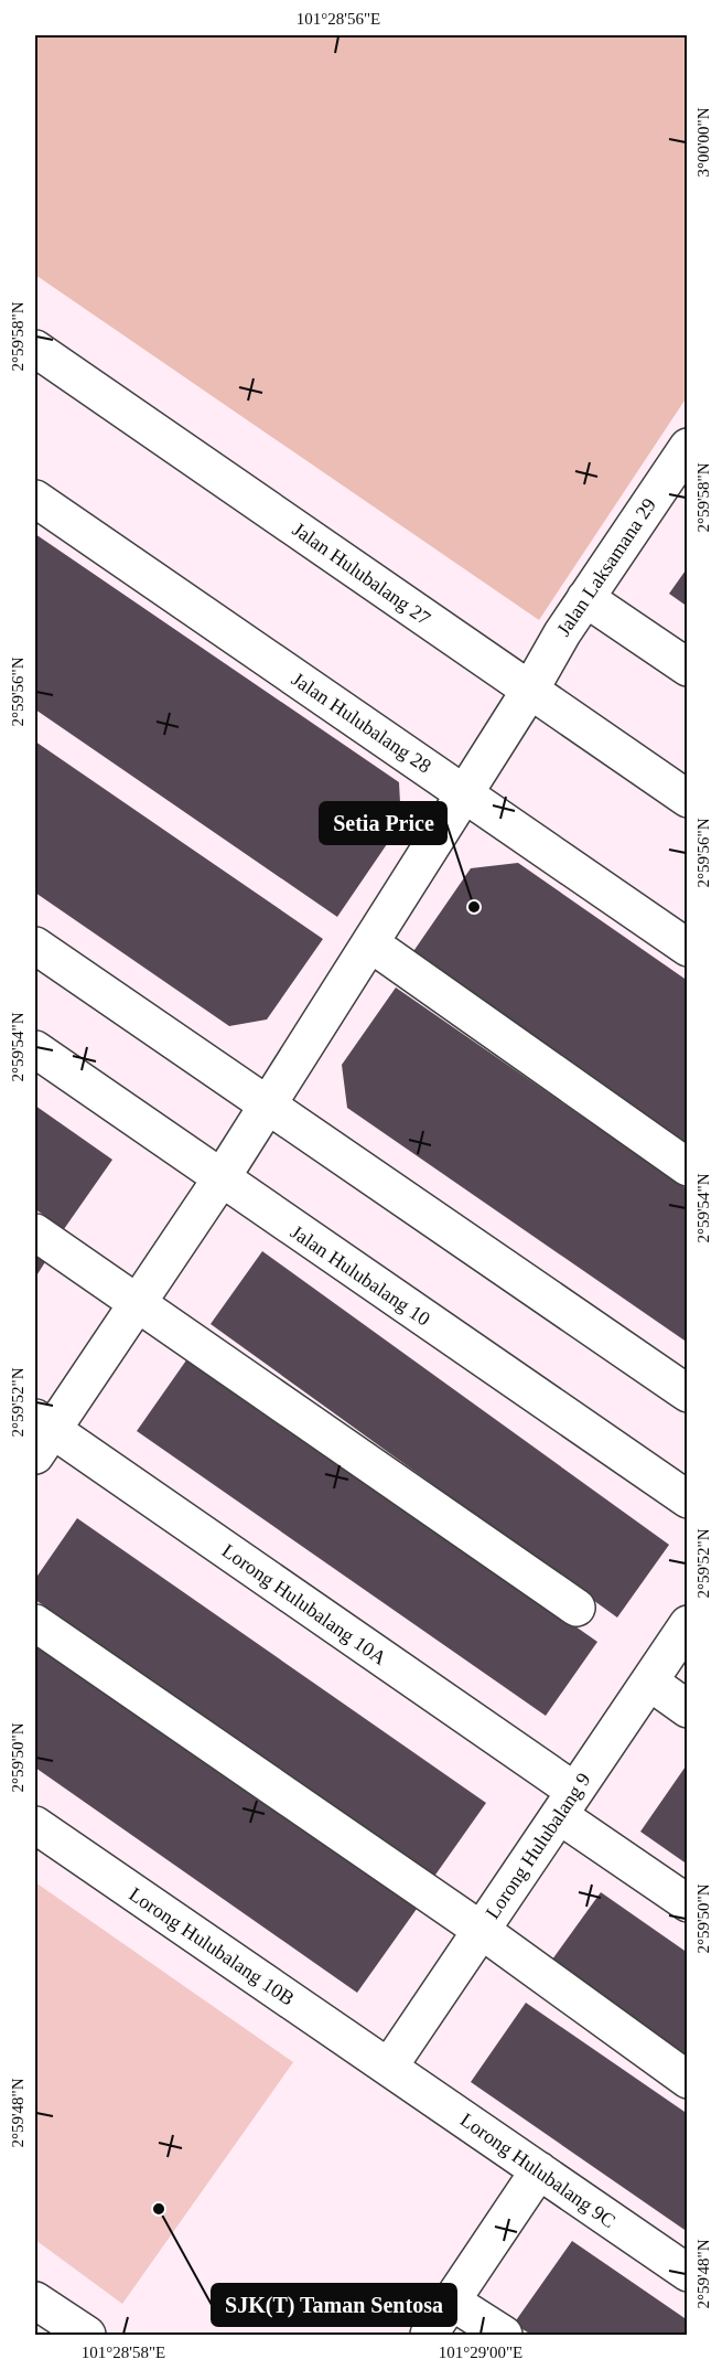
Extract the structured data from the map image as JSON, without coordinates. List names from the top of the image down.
{
  "streets": {
    "street": [
      "Jalan Laksamana 29",
      "Jalan Hulubalang 27",
      "Jalan Hulubalang 28",
      "Jalan Hulubalang 10",
      "Lorong Hulubalang 10A",
      "Lorong Hulubalang 9",
      "Lorong Hulubalang 10B",
      "Lorong Hulubalang 9C"
    ]
  },
  "crossings": [
    ["Jalan Laksamana 29", "Jalan Hulubalang 27"],
    ["Jalan Laksamana 29", "Jalan Hulubalang 28"],
    ["Jalan Laksamana 29", "Jalan Hulubalang 10"],
    ["Jalan Laksamana 29", "Lorong Hulubalang 10A"],
    ["Lorong Hulubalang 10A", "Lorong Hulubalang 9"],
    ["Lorong Hulubalang 9", "Lorong Hulubalang 10B"],
    ["Lorong Hulubalang 9", "Lorong Hulubalang 9C"],
    ["Lorong Hulubalang 10B", "Lorong Hulubalang 9C"]
  ],
  "places": ["Setia Price", "SJK(T) Taman Sentosa"],
  "coordinates": [
    "101°28'56\"E",
    "3°00'00\"N",
    "2°59'58\"N",
    "2°59'56\"N",
    "2°59'54\"N",
    "2°59'52\"N",
    "2°59'50\"N",
    "2°59'48\"N",
    "101°28'58\"E",
    "101°29'00\"E"
  ]
}
